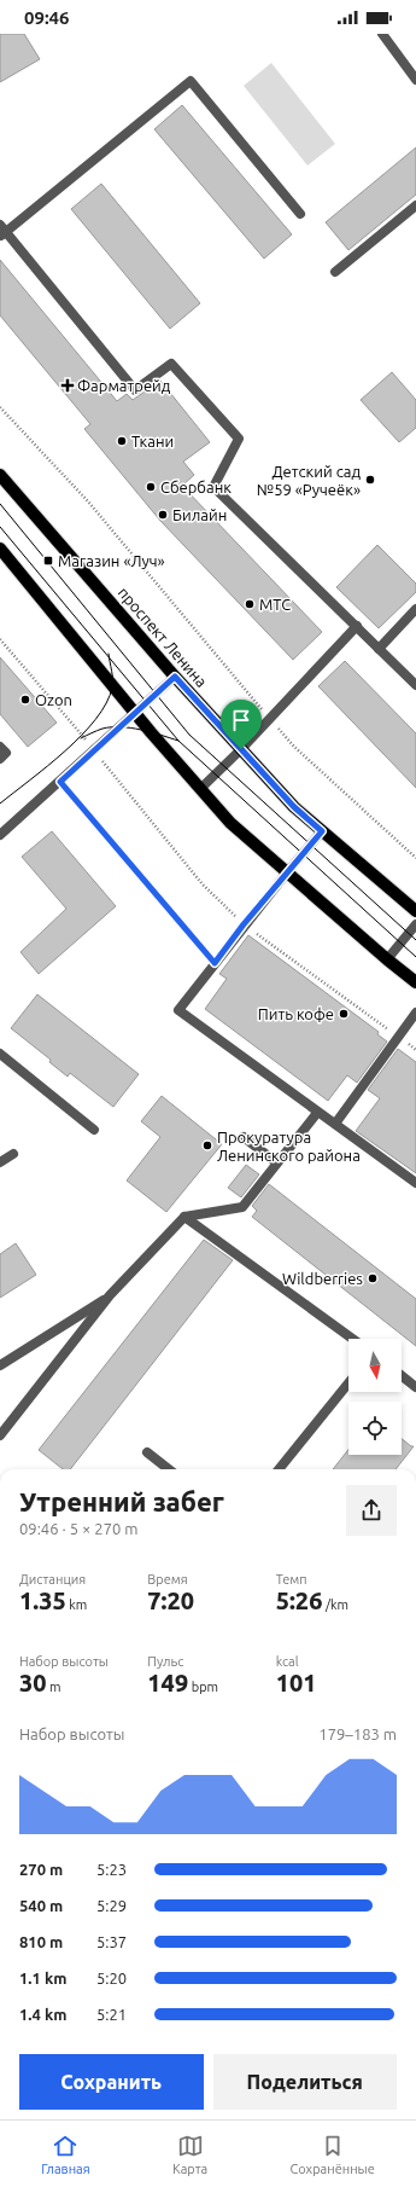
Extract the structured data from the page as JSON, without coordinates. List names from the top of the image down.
{
  "streets": {
    "main road": ["проспект Ленина"]
  },
  "places": {
    "health": ["Фарматрейд"],
    "other": [
      "Ткани",
      "Детский сад №59 «Ручеёк»",
      "Сбербанк",
      "Билайн",
      "МТС",
      "Ozon",
      "Пить кофе",
      "Прокуратура Ленинского района",
      "Wildberries"
    ],
    "transit": ["Магазин «Луч»"]
  },
  "north": "bottom",
  "page": {
    "status": "09:46",
    "heading": ["Утренний забег", "09:46 · 5 × 270 m"],
    "stats": [
      ["Дистанция", "1.35 km"],
      ["Время", "7:20"],
      ["Темп", "5:26 /km"],
      ["Набор высоты", "30 m"],
      ["Пульс", "149 bpm"],
      ["kcal", "101"]
    ],
    "chart": ["Набор высоты", "179–183 m"],
    "list": [
      {
        "name": "270 m",
        "note": "5:23"
      },
      {
        "name": "540 m",
        "note": "5:29"
      },
      {
        "name": "810 m",
        "note": "5:37"
      },
      {
        "name": "1.1 km",
        "note": "5:20"
      },
      {
        "name": "1.4 km",
        "note": "5:21"
      }
    ],
    "buttons": ["Сохранить", "Поделиться"],
    "tabs": ["Главная", "Карта", "Сохранённые"]
  }
}
